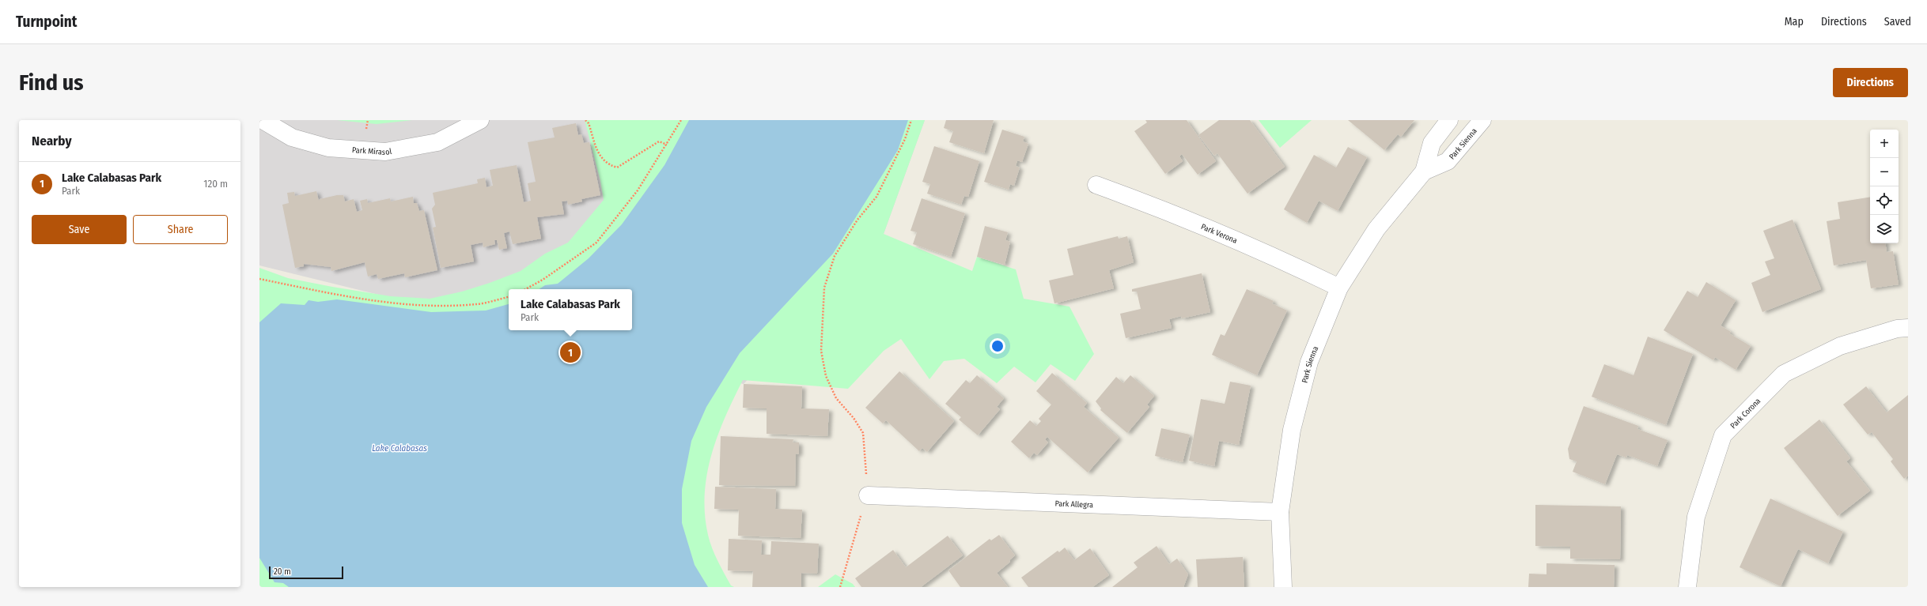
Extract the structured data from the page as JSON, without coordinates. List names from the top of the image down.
{
  "streets": {
    "street": [
      "Park Sienna",
      "Park Mirasol",
      "Park Verona",
      "Park Corona",
      "Park Allegra"
    ]
  },
  "crossings": [
    ["Park Sienna", "Park Verona"],
    ["Park Sienna", "Park Allegra"]
  ],
  "water": ["Lake Calabasas"],
  "scale_bar": "20 m",
  "page": {
    "header": "Turnpoint",
    "nav": ["Map", "Directions", "Saved"],
    "buttons": [
      "Directions",
      ["Save", "Share"]
    ],
    "title": "Find us",
    "heading": "Nearby",
    "map_buttons": ["+", "−"],
    "list": [
      {
        "mark": "1",
        "name": "Lake Calabasas Park",
        "note": "Park",
        "value": "120 m"
      }
    ],
    "popup": ["Lake Calabasas Park", "Park"],
    "pins": "1",
    "scale": "20 m"
  }
}
